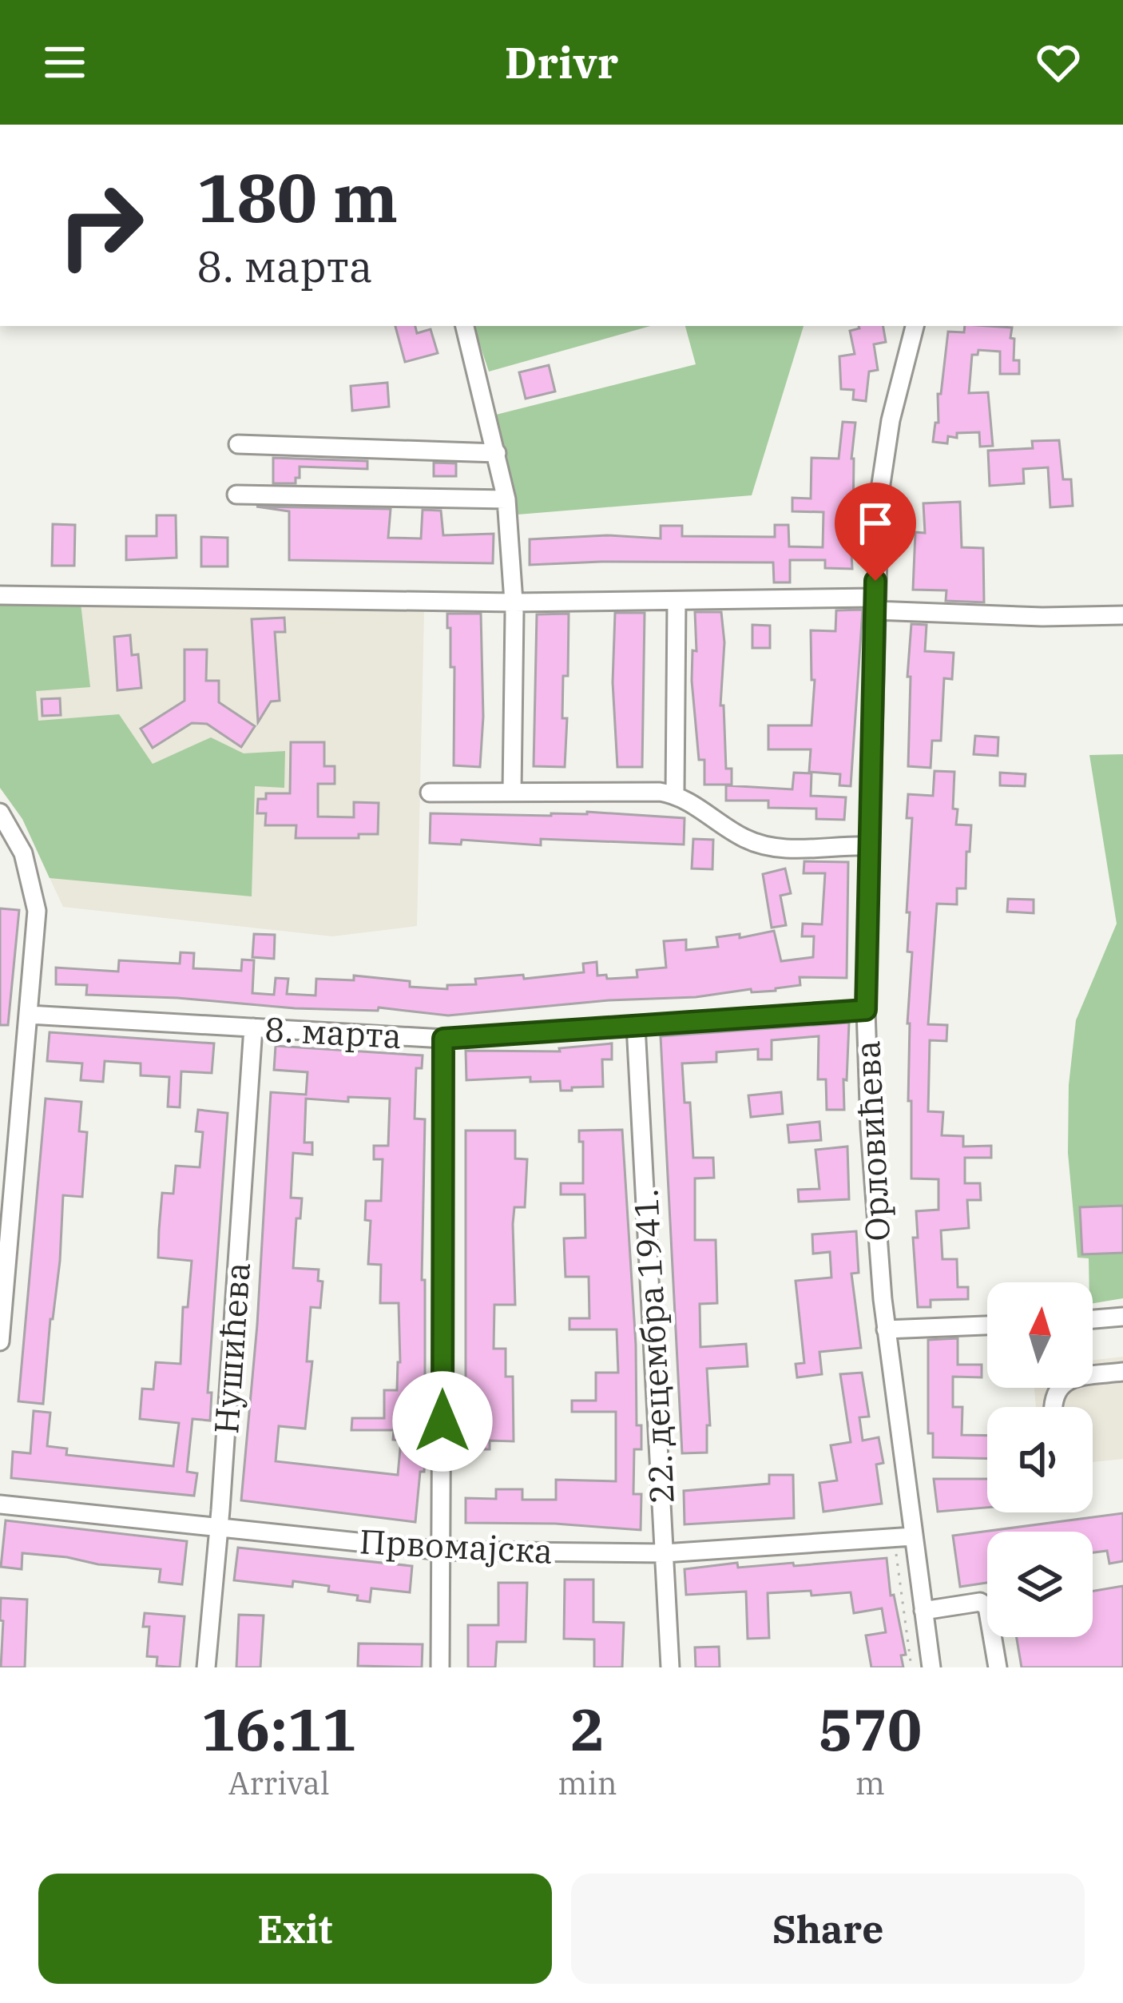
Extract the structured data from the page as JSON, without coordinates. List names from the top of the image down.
{
  "streets": {
    "street": [
      "8. марта",
      "Орловићева",
      "22. децембра 1941.",
      "Нушићева",
      "Првомајска"
    ]
  },
  "crossings": [
    ["8. марта", "Орловићева"],
    ["8. марта", "22. децембра 1941."],
    ["8. марта", "Нушићева"],
    ["Орловићева", "Првомајска"],
    ["22. децембра 1941.", "Првомајска"],
    ["Нушићева", "Првомајска"]
  ],
  "north": "top",
  "page": {
    "header": "Drivr",
    "turn": ["180 m", "8. марта"],
    "eta": [
      "16:11",
      "Arrival",
      "2",
      "min",
      "570",
      "m"
    ],
    "buttons": ["Exit", "Share"]
  }
}
